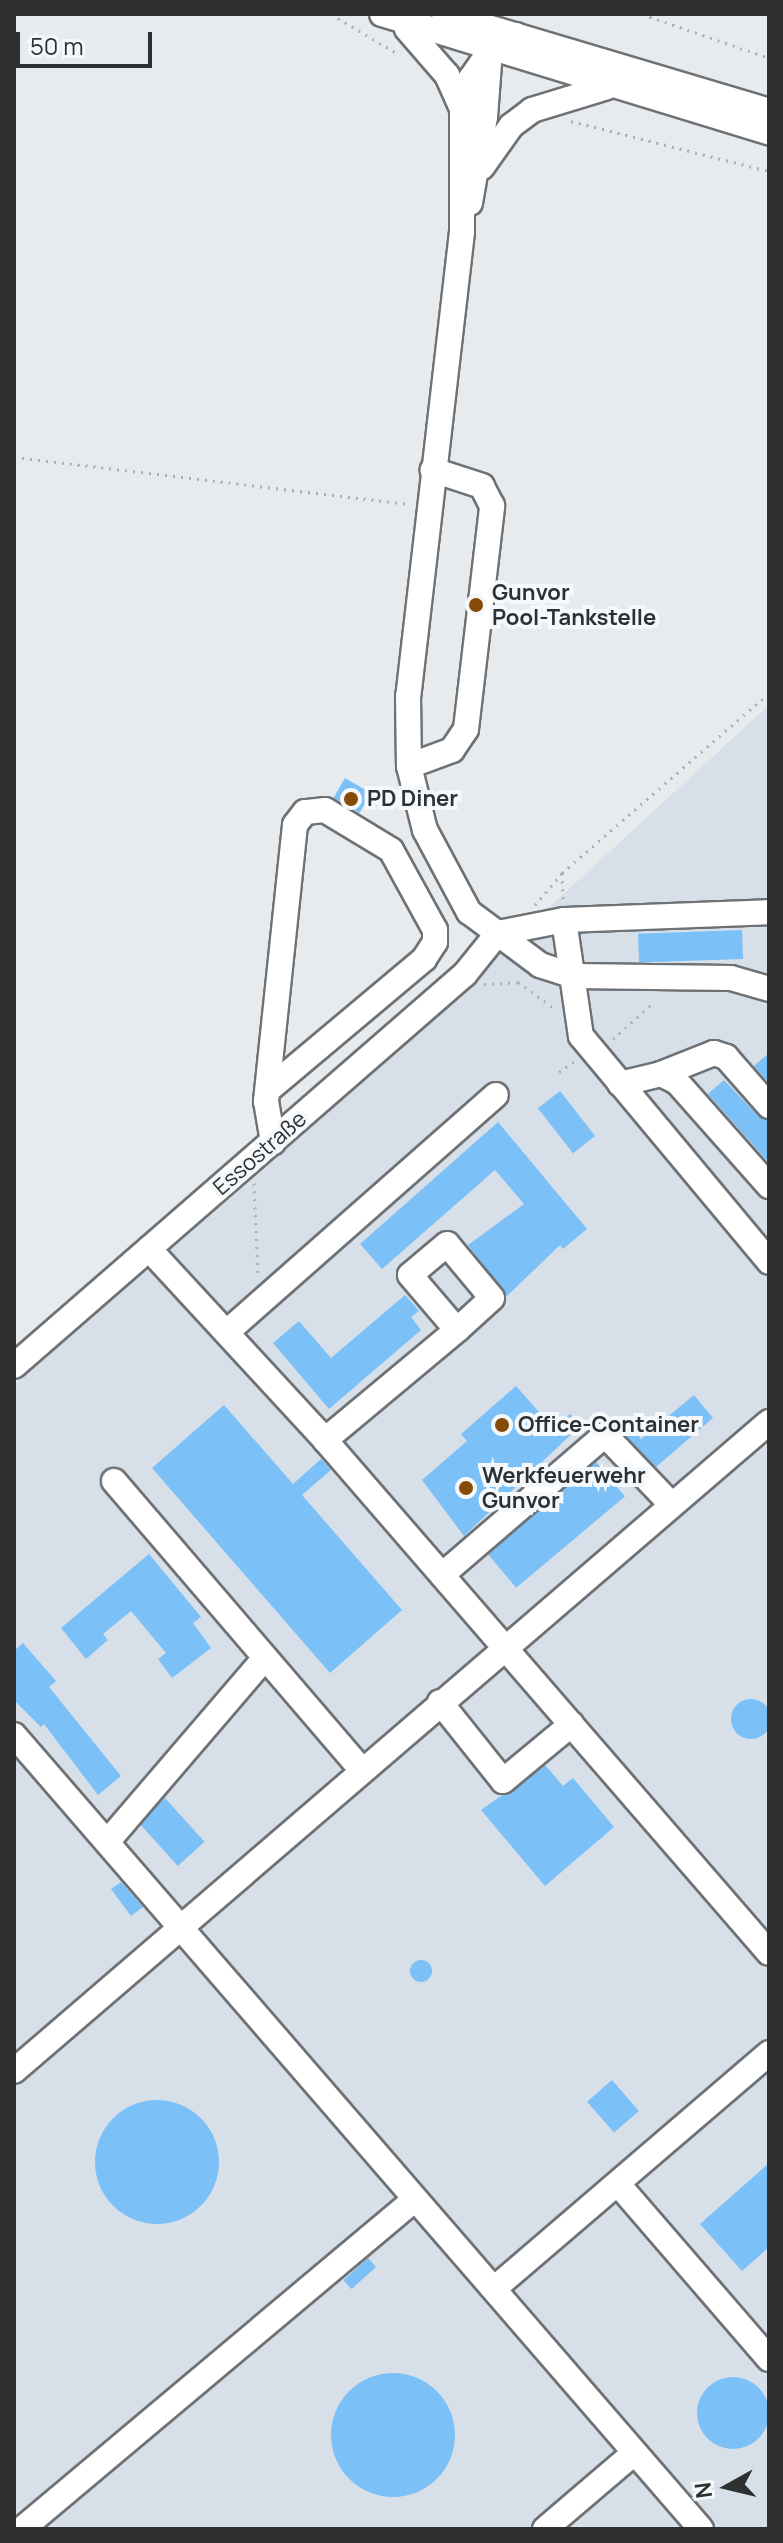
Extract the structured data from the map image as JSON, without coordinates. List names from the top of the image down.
{
  "streets": {
    "street": ["Essostraße"]
  },
  "places": [
    "Gunvor Pool-Tankstelle",
    "PD Diner",
    "Office-Container",
    "Werkfeuerwehr Gunvor"
  ],
  "scale_bar": "50 m",
  "north": "left"
}
